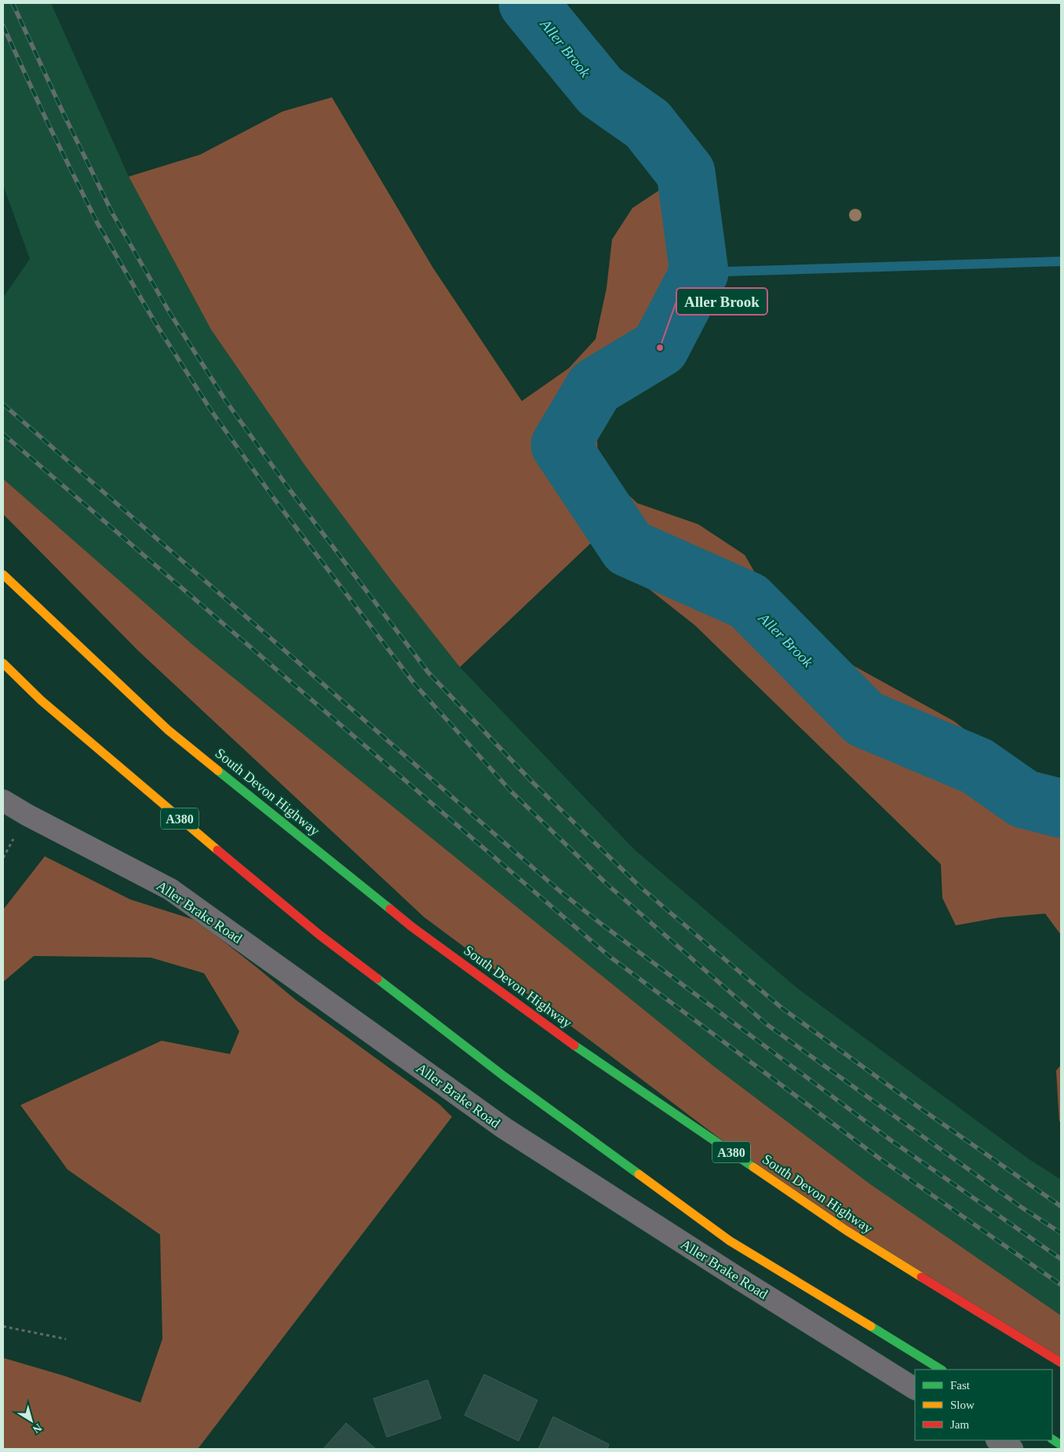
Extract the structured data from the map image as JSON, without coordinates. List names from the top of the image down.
{
  "streets": {
    "highway": ["South Devon Highway", "A380"],
    "street": ["Aller Brake Road"]
  },
  "water": ["Aller Brook"],
  "places": ["Aller Brook"],
  "legend": ["Fast", "Slow", "Jam"],
  "north": "bottom right"
}
